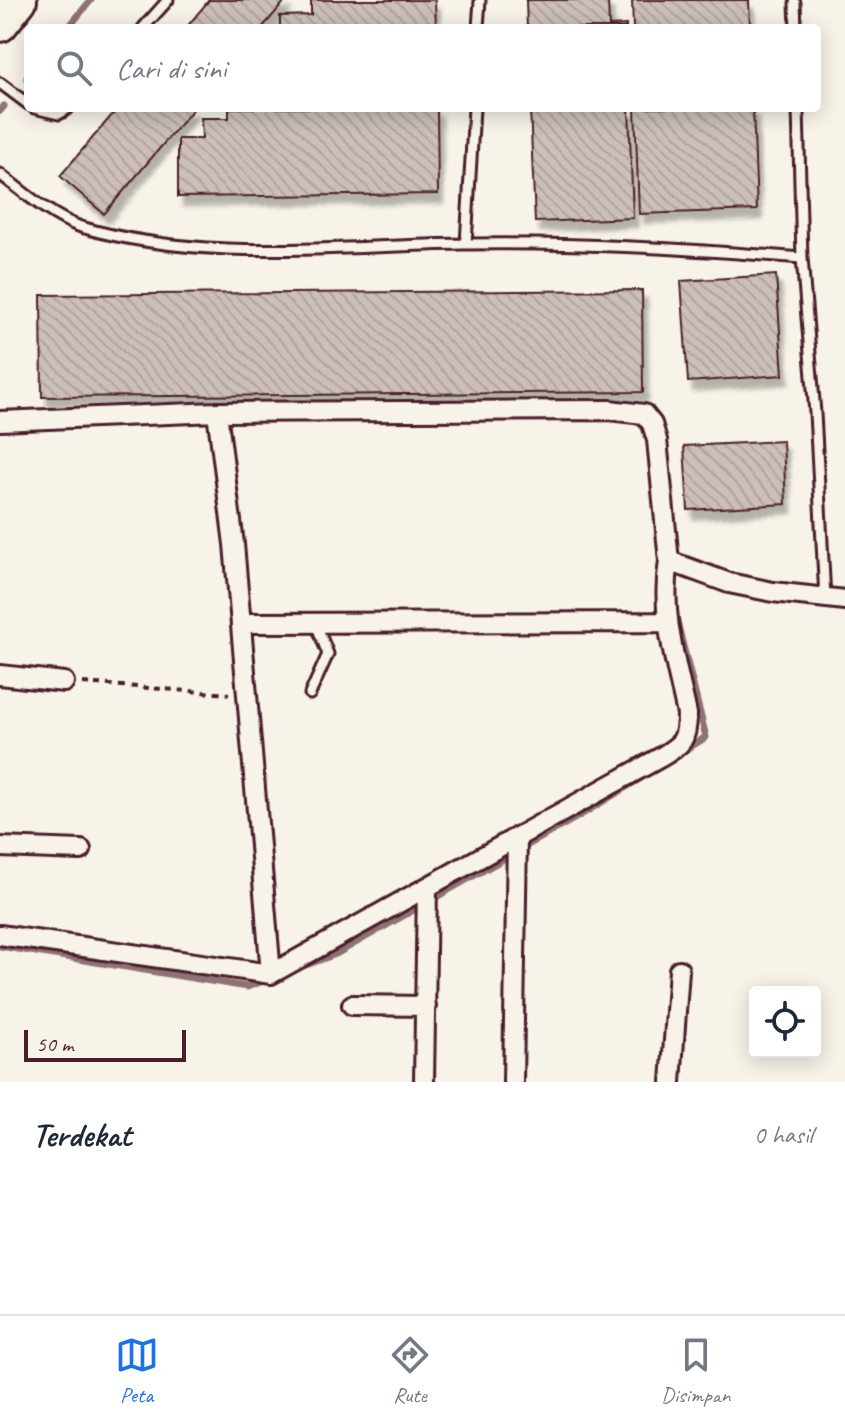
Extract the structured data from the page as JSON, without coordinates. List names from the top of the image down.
{
  "scale_bar": "50 m",
  "page": {
    "search": "Cari di sini",
    "scale": "50 m",
    "heading": ["Terdekat", "0 hasil"],
    "nav": ["Peta", "Rute", "Disimpan"]
  }
}
